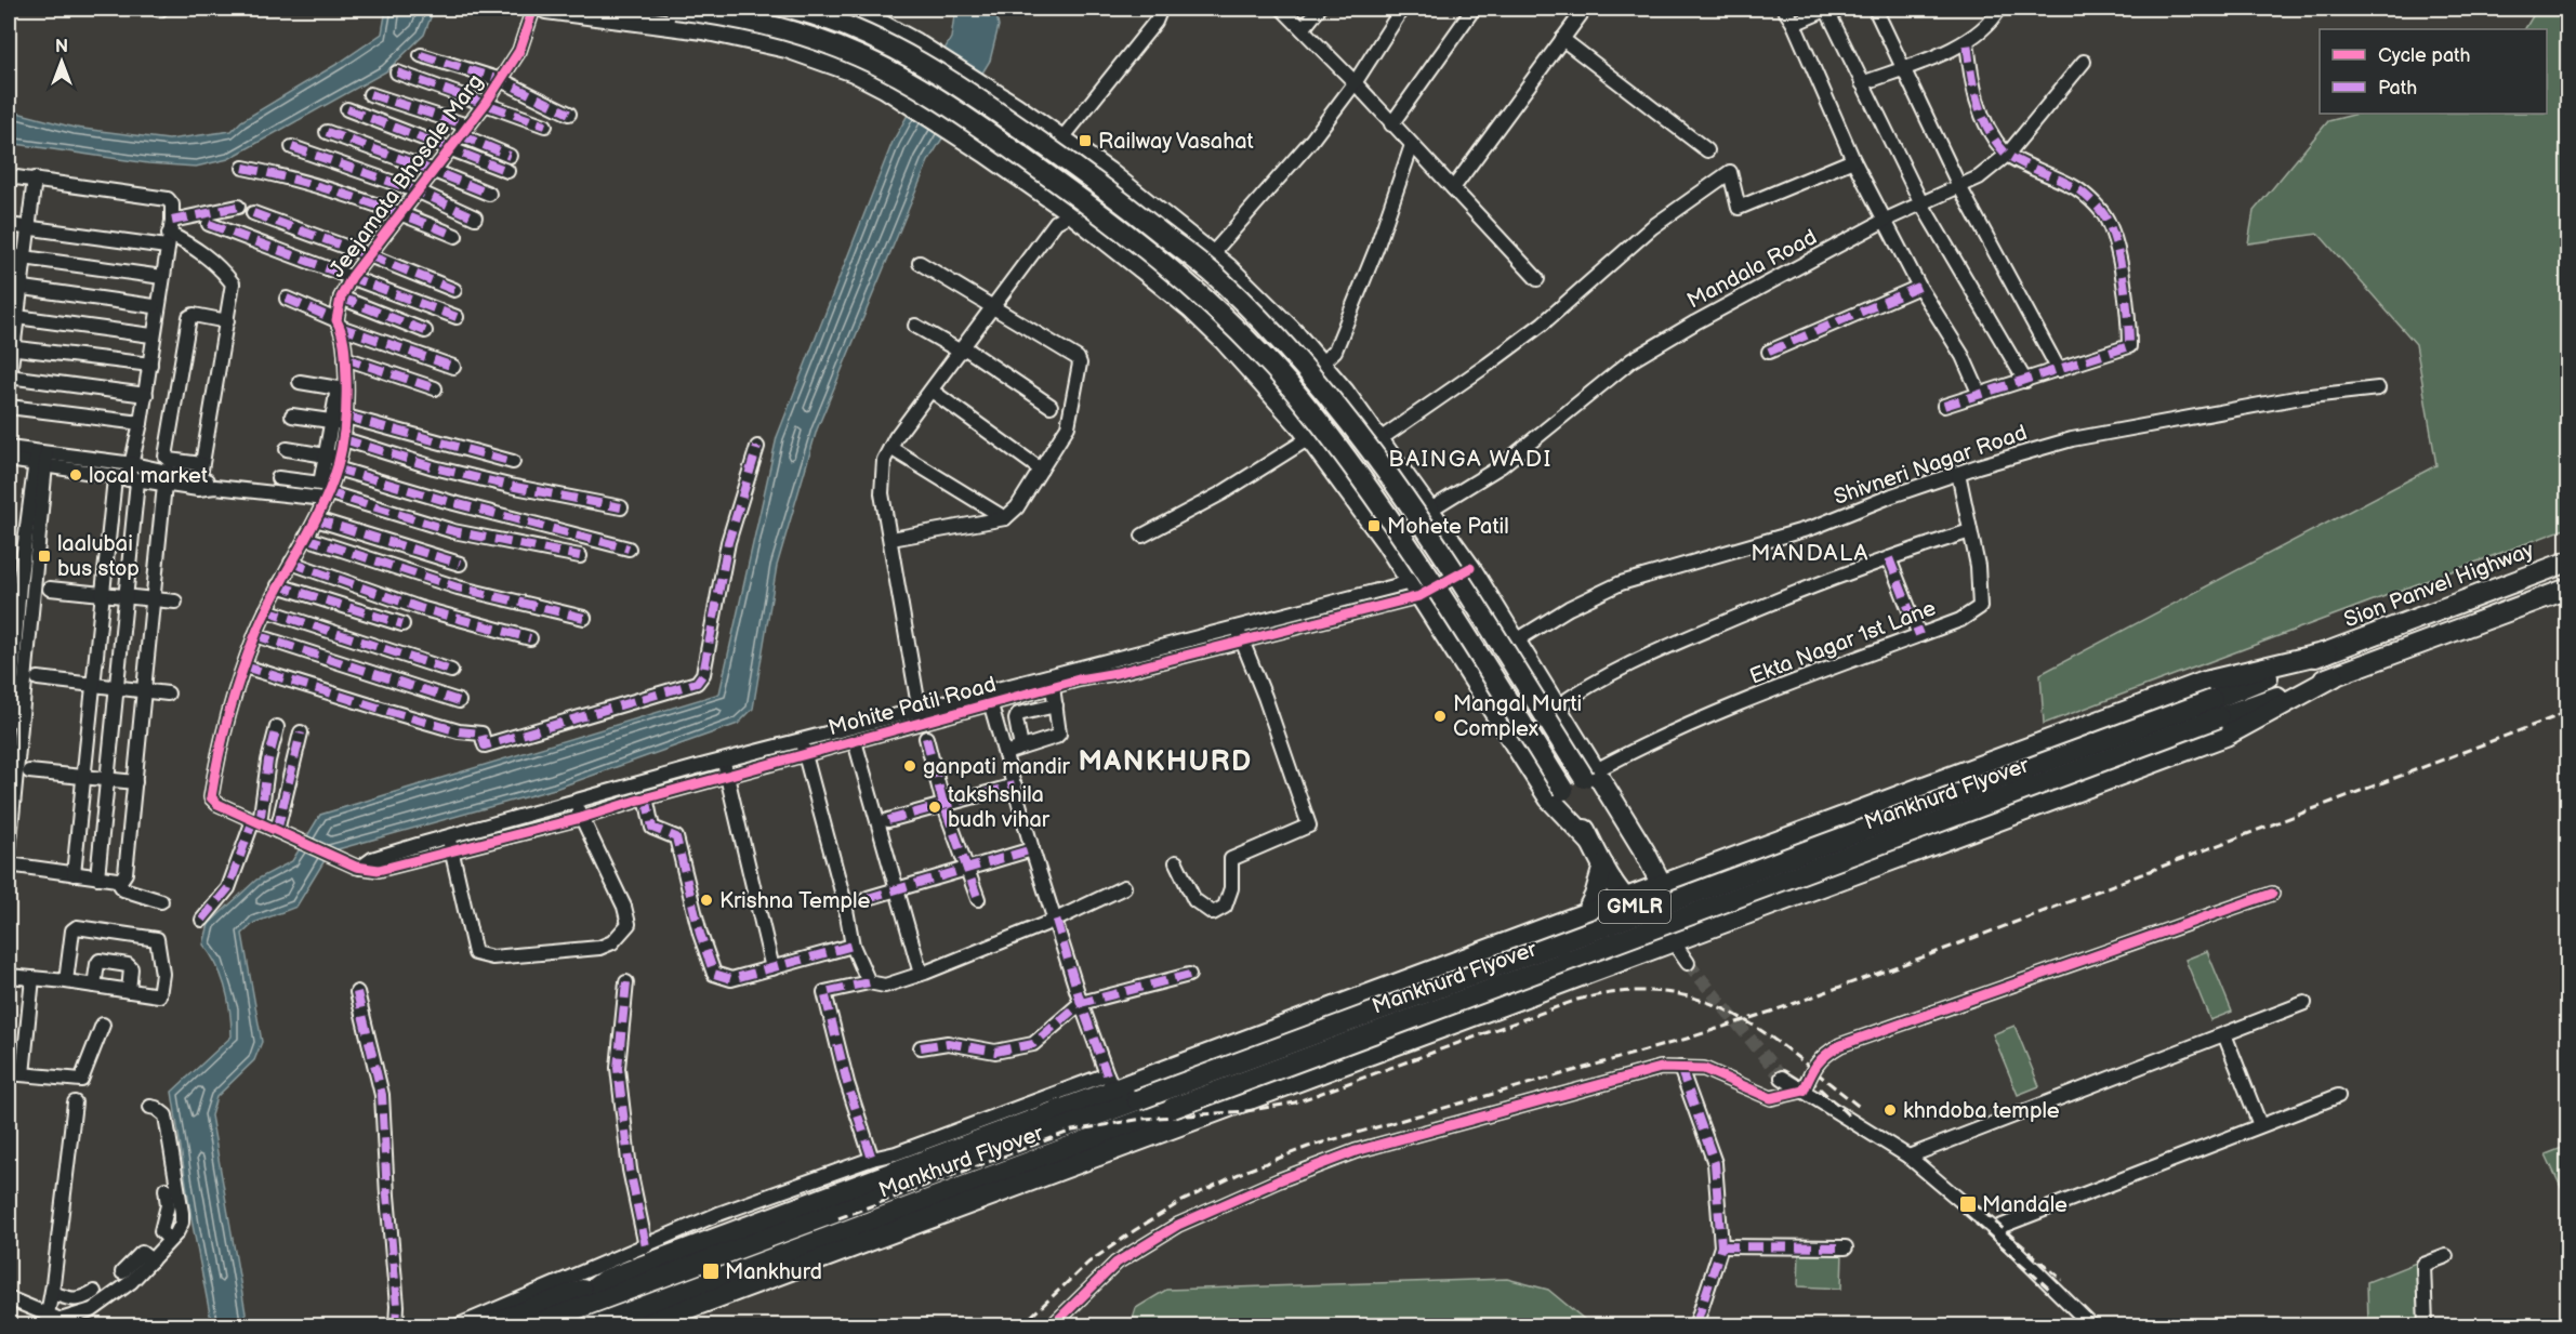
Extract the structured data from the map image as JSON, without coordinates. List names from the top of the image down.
{
  "streets": {
    "highway": ["Sion Panvel Highway", "Mankhurd Flyover", "GMLR"],
    "street": [
      "Jeejamata Bhosale Marg",
      "Mandala Road",
      "Shivneri Nagar Road",
      "Ekta Nagar 1st Lane",
      "Mohite Patil Road"
    ]
  },
  "crossings": [
    ["Jeejamata Bhosale Marg", "Mohite Patil Road"],
    ["Shivneri Nagar Road", "Ekta Nagar 1st Lane"],
    ["Sion Panvel Highway", "Mankhurd Flyover"],
    ["Ekta Nagar 1st Lane", "GMLR"]
  ],
  "districts": ["BAINGA WADI", "MANDALA", "MANKHURD"],
  "places": {
    "transit": [
      "Railway Vasahat",
      "Mohete Patil",
      "laalubai bus stop",
      "Mandale",
      "Mankhurd"
    ],
    "other": [
      "local market",
      "Mangal Murti Complex",
      "ganpati mandir",
      "takshshila budh vihar",
      "Krishna Temple",
      "khndoba temple"
    ]
  },
  "legend": ["Cycle path", "Path"],
  "north": "top"
}
